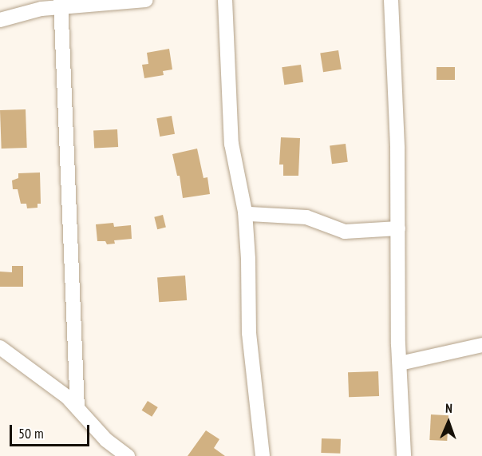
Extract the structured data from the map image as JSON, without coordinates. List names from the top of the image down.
{
  "scale_bar": "50 m",
  "north": "top"
}
